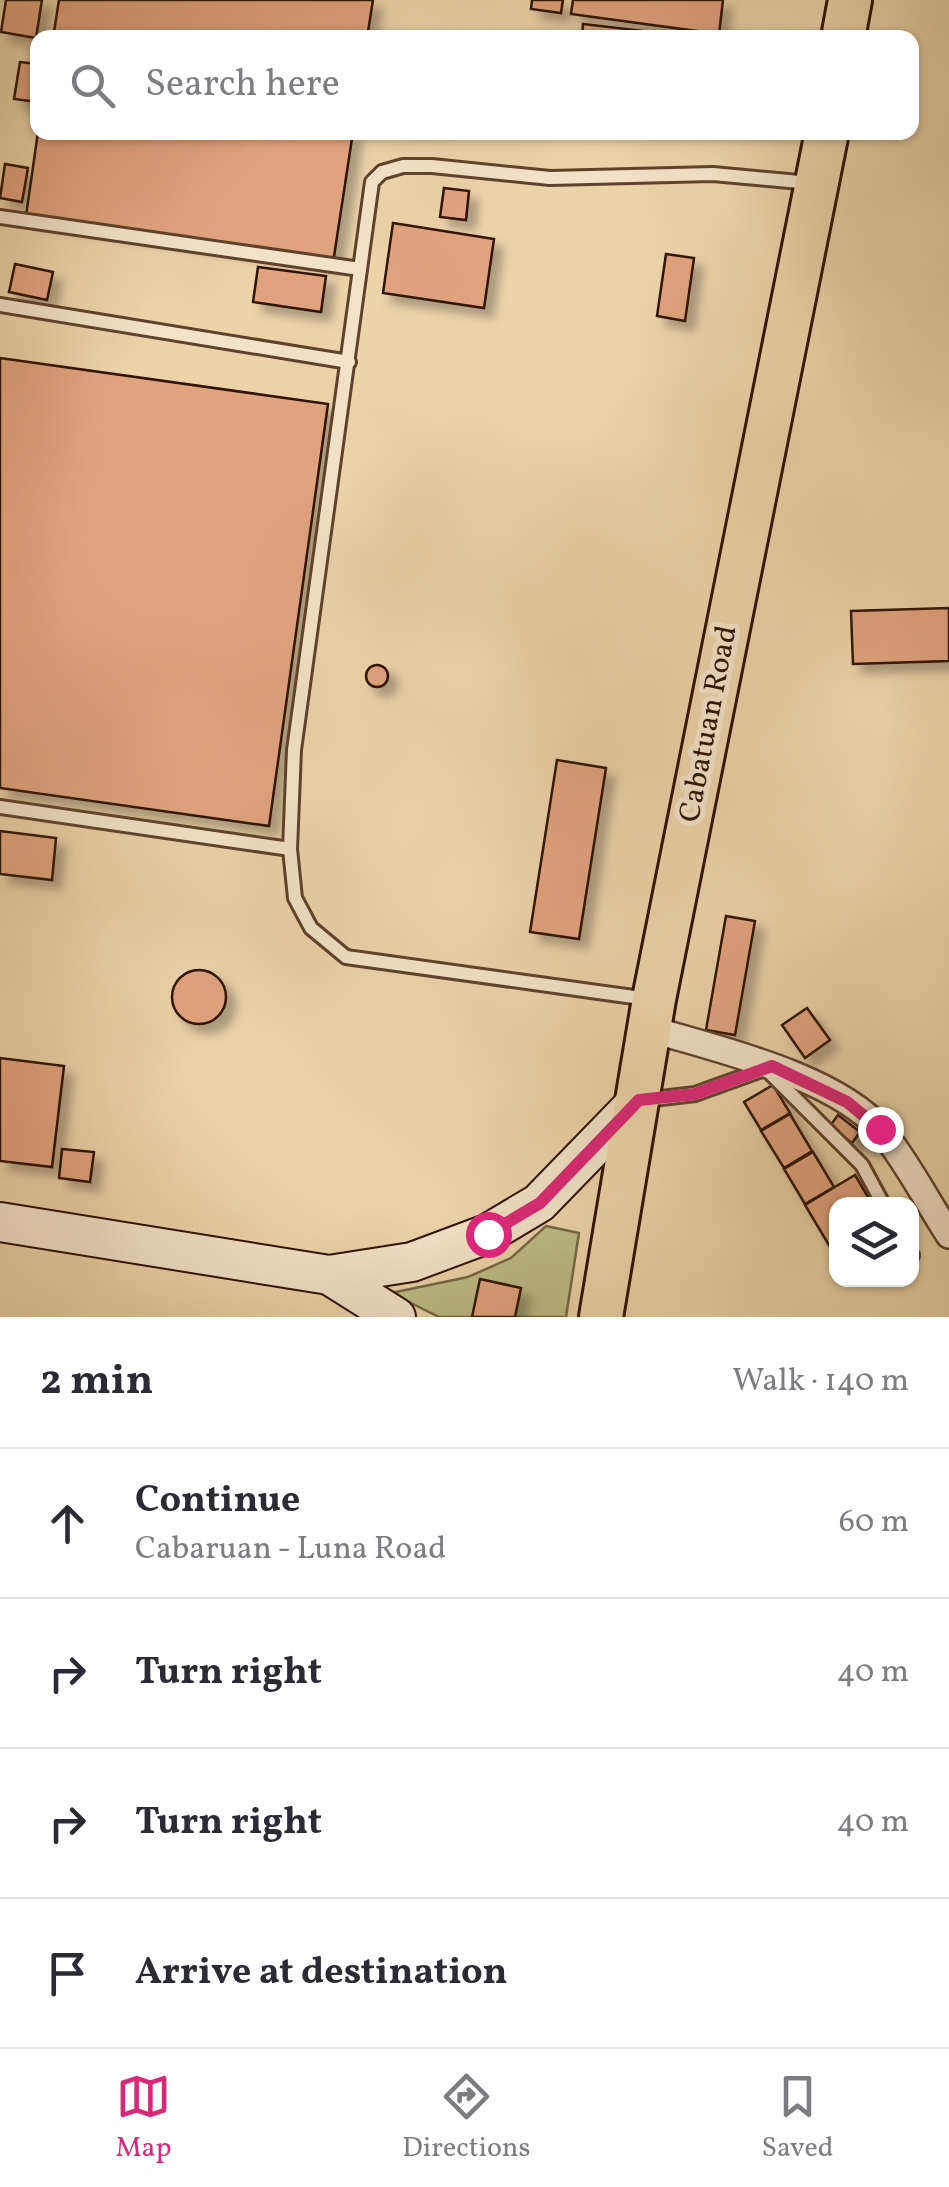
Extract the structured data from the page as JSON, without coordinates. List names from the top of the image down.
{
  "streets": {
    "highway": ["Cabatuan Road"]
  },
  "page": {
    "search": "Search here",
    "heading": ["2 min", "Walk · 140 m"],
    "list": [
      ["Continue", "Cabaruan - Luna Road", "60 m"],
      ["Turn right", "40 m"],
      ["Turn right", "40 m"],
      "Arrive at destination"
    ],
    "nav": ["Map", "Directions", "Saved"]
  }
}
